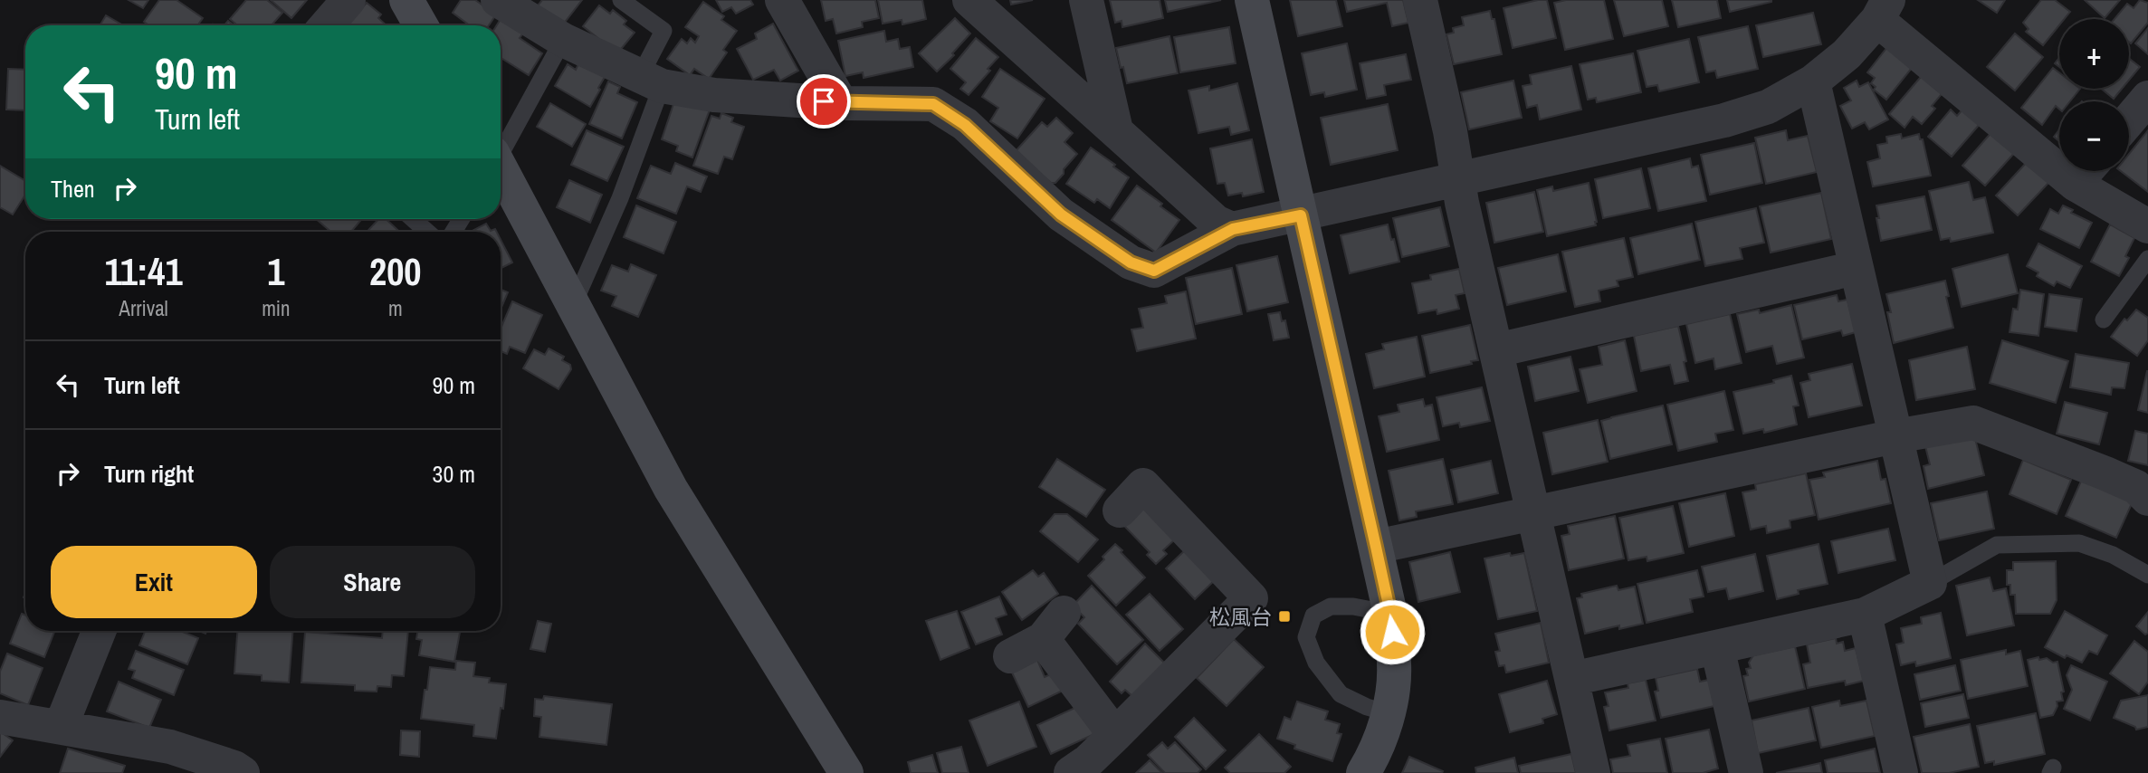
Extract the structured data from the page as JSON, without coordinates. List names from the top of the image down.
{
  "places": {
    "transit": ["松風台"]
  },
  "page": {
    "map_buttons": ["+", "−"],
    "turn": ["90 m", "Turn left"],
    "then": "Then",
    "eta": [
      "11:41",
      "Arrival",
      "1",
      "min",
      "200",
      "m"
    ],
    "list": [
      {
        "name": "Turn left",
        "value": "90 m"
      },
      {
        "name": "Turn right",
        "value": "30 m"
      }
    ],
    "buttons": ["Exit", "Share"]
  }
}
